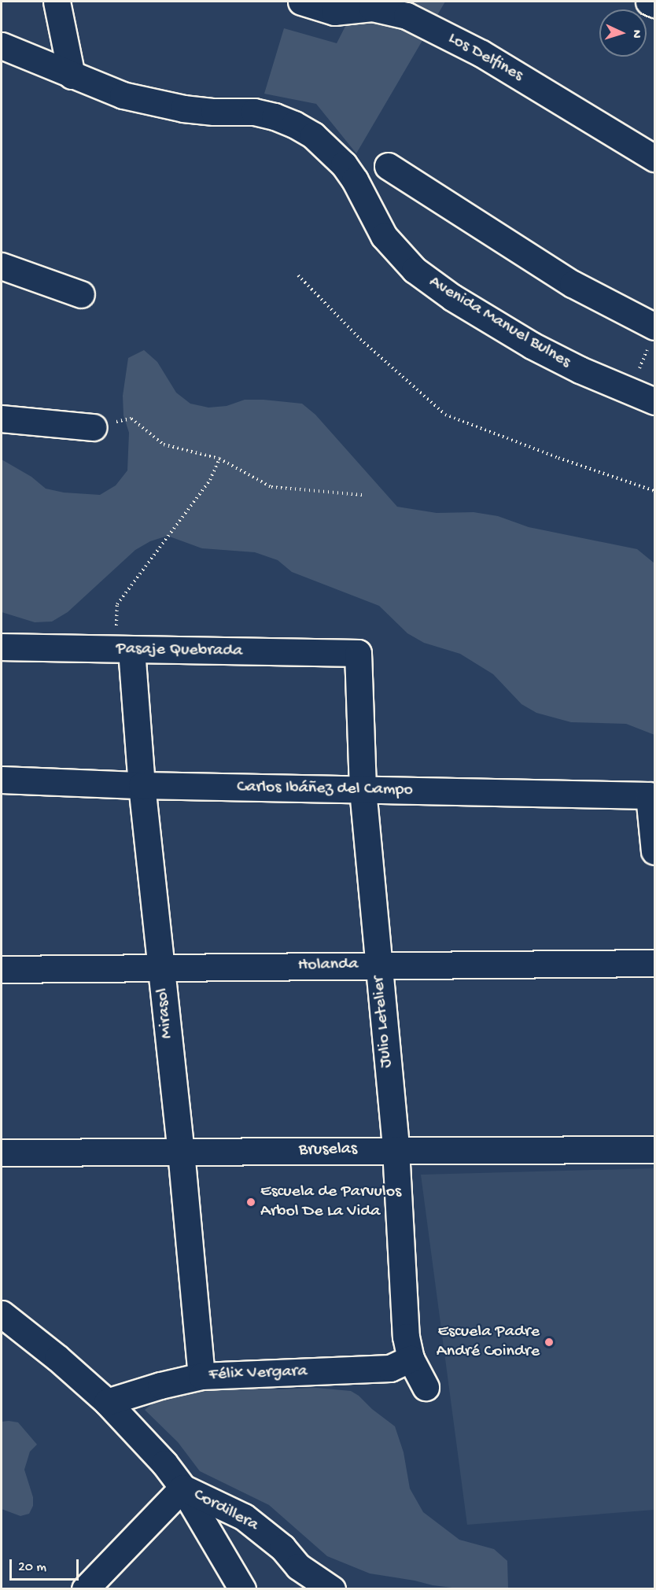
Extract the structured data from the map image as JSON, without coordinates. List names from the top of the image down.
{
  "streets": {
    "street": [
      "Los Delfines",
      "Avenida Manuel Bulnes",
      "Pasaje Quebrada",
      "Carlos Ibáñez del Campo",
      "Holanda",
      "Mirasol",
      "Julio Letelier",
      "Bruselas",
      "Félix Vergara",
      "Cordillera"
    ]
  },
  "crossings": [
    ["Pasaje Quebrada", "Mirasol"],
    ["Pasaje Quebrada", "Julio Letelier"],
    ["Carlos Ibáñez del Campo", "Mirasol"],
    ["Carlos Ibáñez del Campo", "Julio Letelier"],
    ["Holanda", "Mirasol"],
    ["Holanda", "Julio Letelier"],
    ["Mirasol", "Bruselas"],
    ["Mirasol", "Félix Vergara"],
    ["Julio Letelier", "Bruselas"],
    ["Julio Letelier", "Félix Vergara"]
  ],
  "places": ["Escuela de Parvulos Arbol De La Vida", "Escuela Padre André Coindre"],
  "scale_bar": "20 m",
  "north": "right"
}
